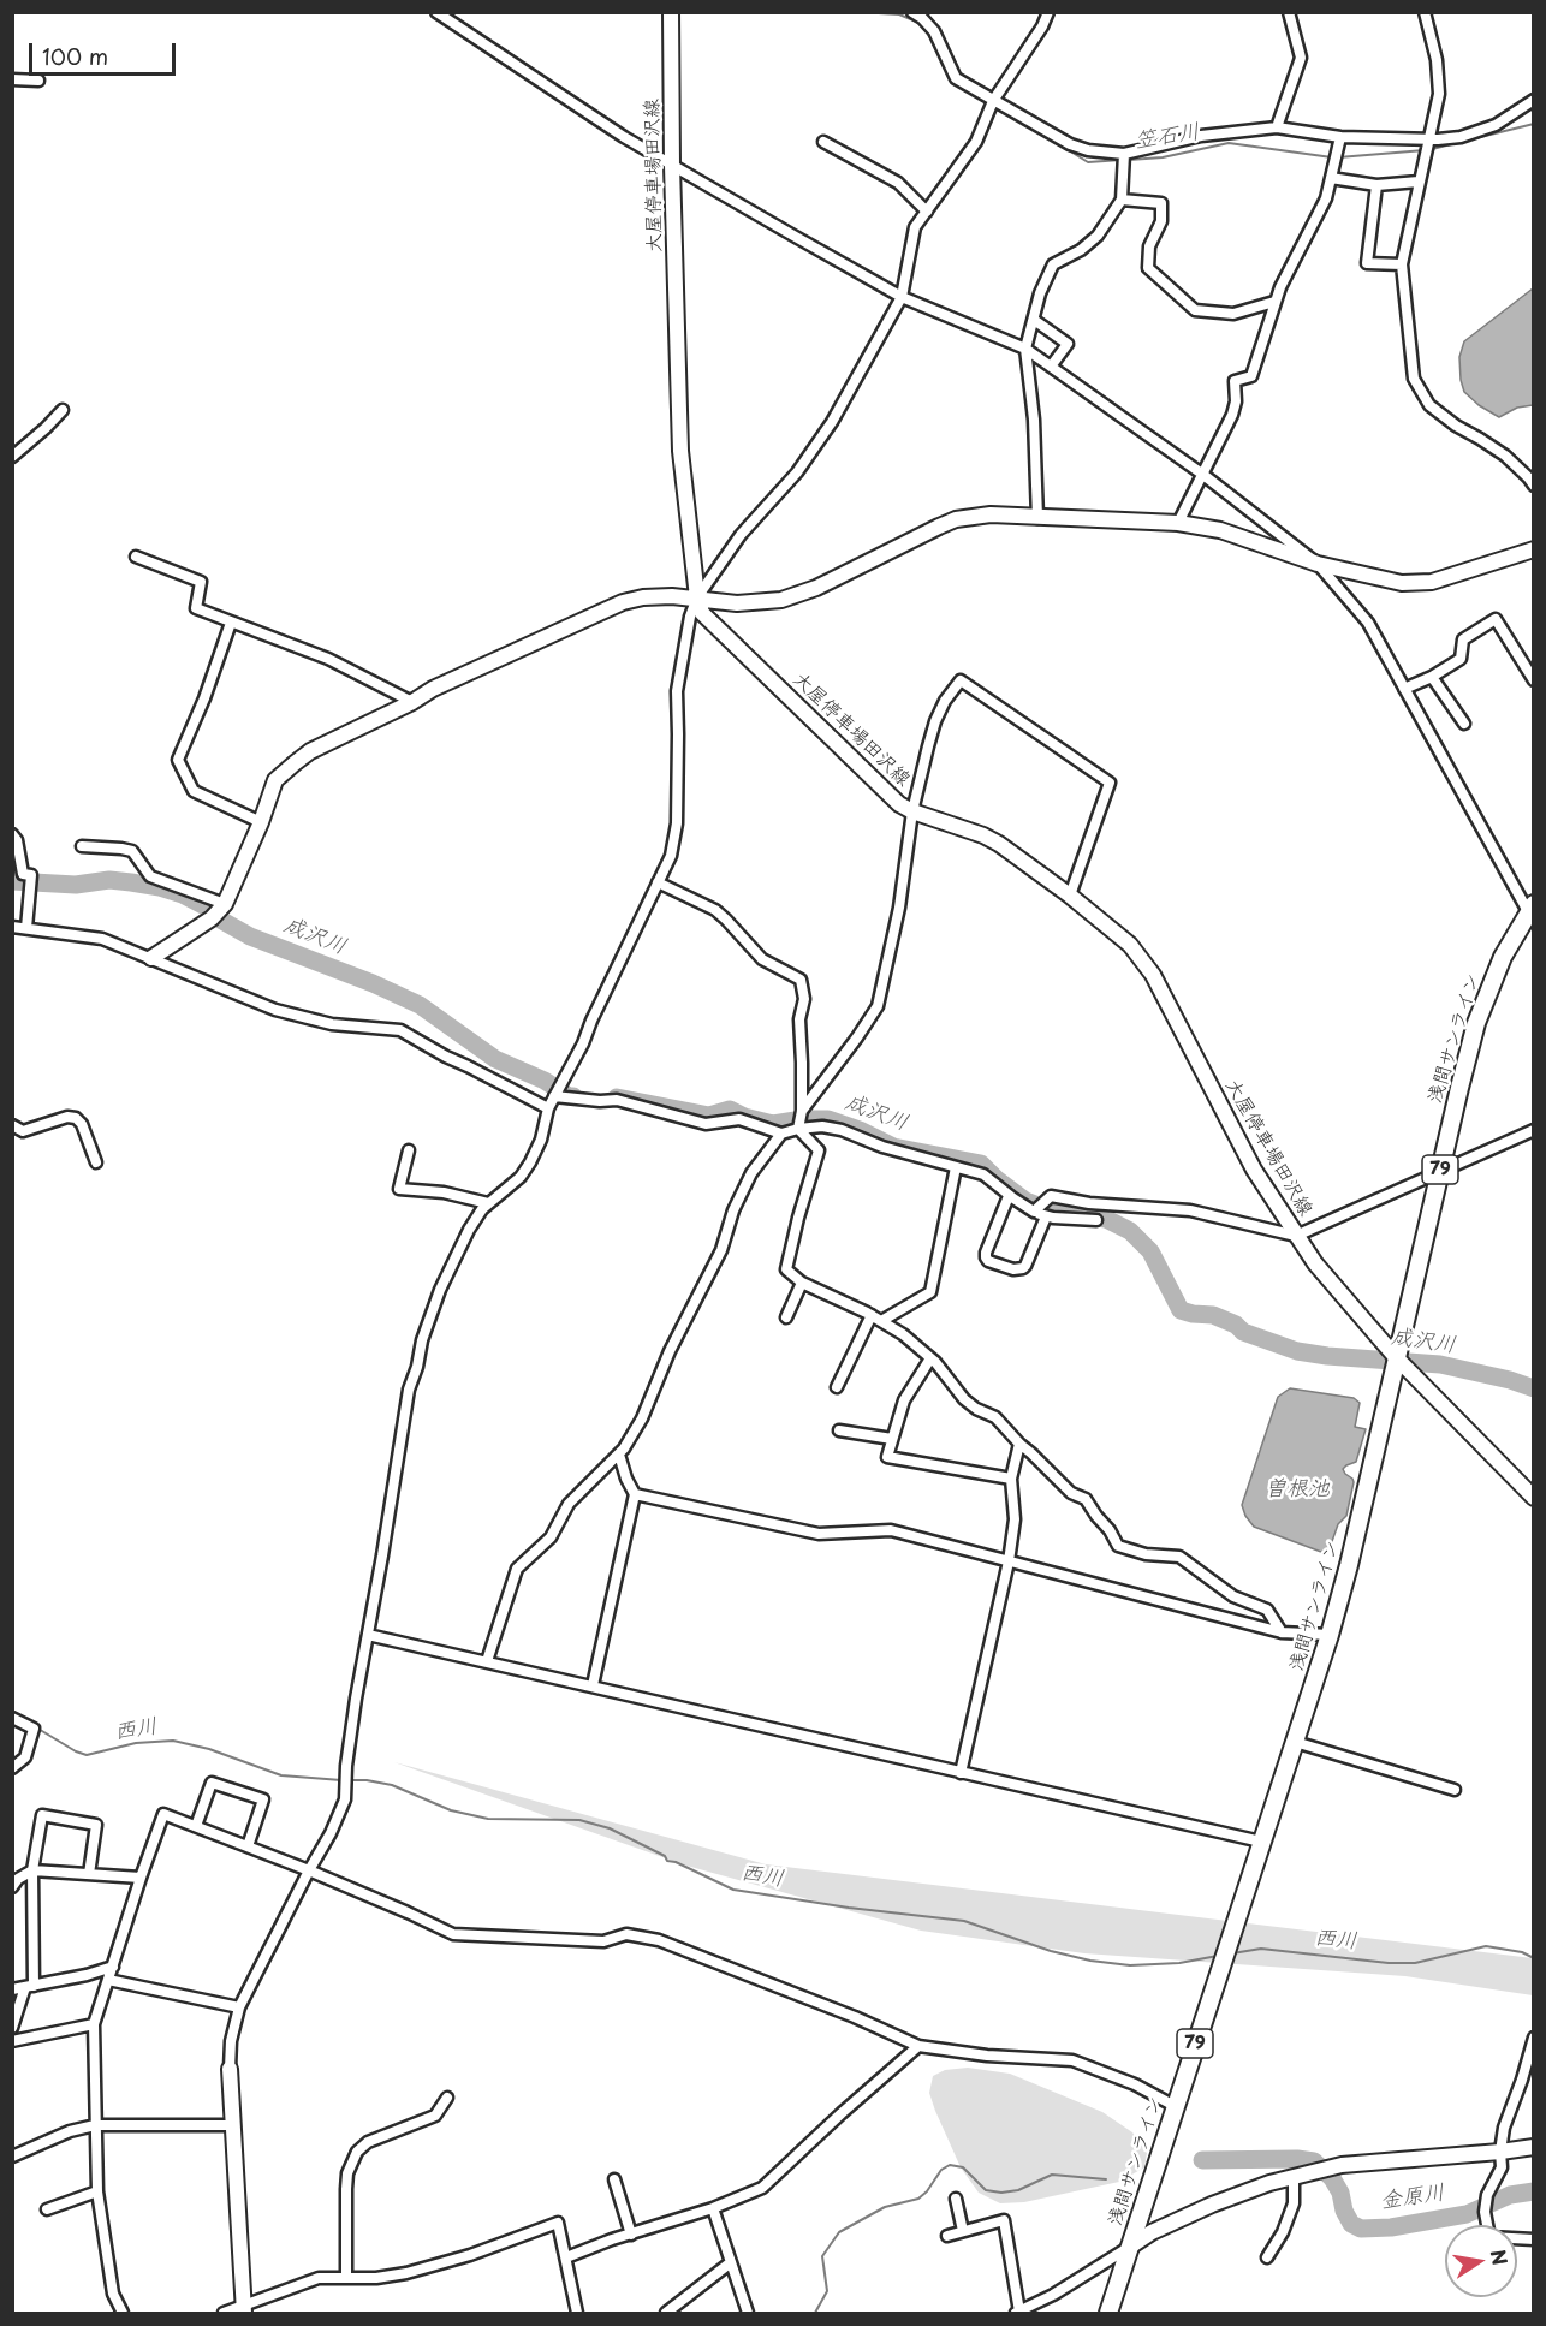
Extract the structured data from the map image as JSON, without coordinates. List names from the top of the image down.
{
  "streets": {
    "main road": ["浅間サンライン", "79"],
    "street": ["大屋停車場田沢線"]
  },
  "crossings": [
    ["大屋停車場田沢線", "浅間サンライン"]
  ],
  "water": [
    "笠石川",
    "成沢川",
    "曽根池",
    "西川",
    "金原川"
  ],
  "scale_bar": "100 m",
  "north": "right"
}
